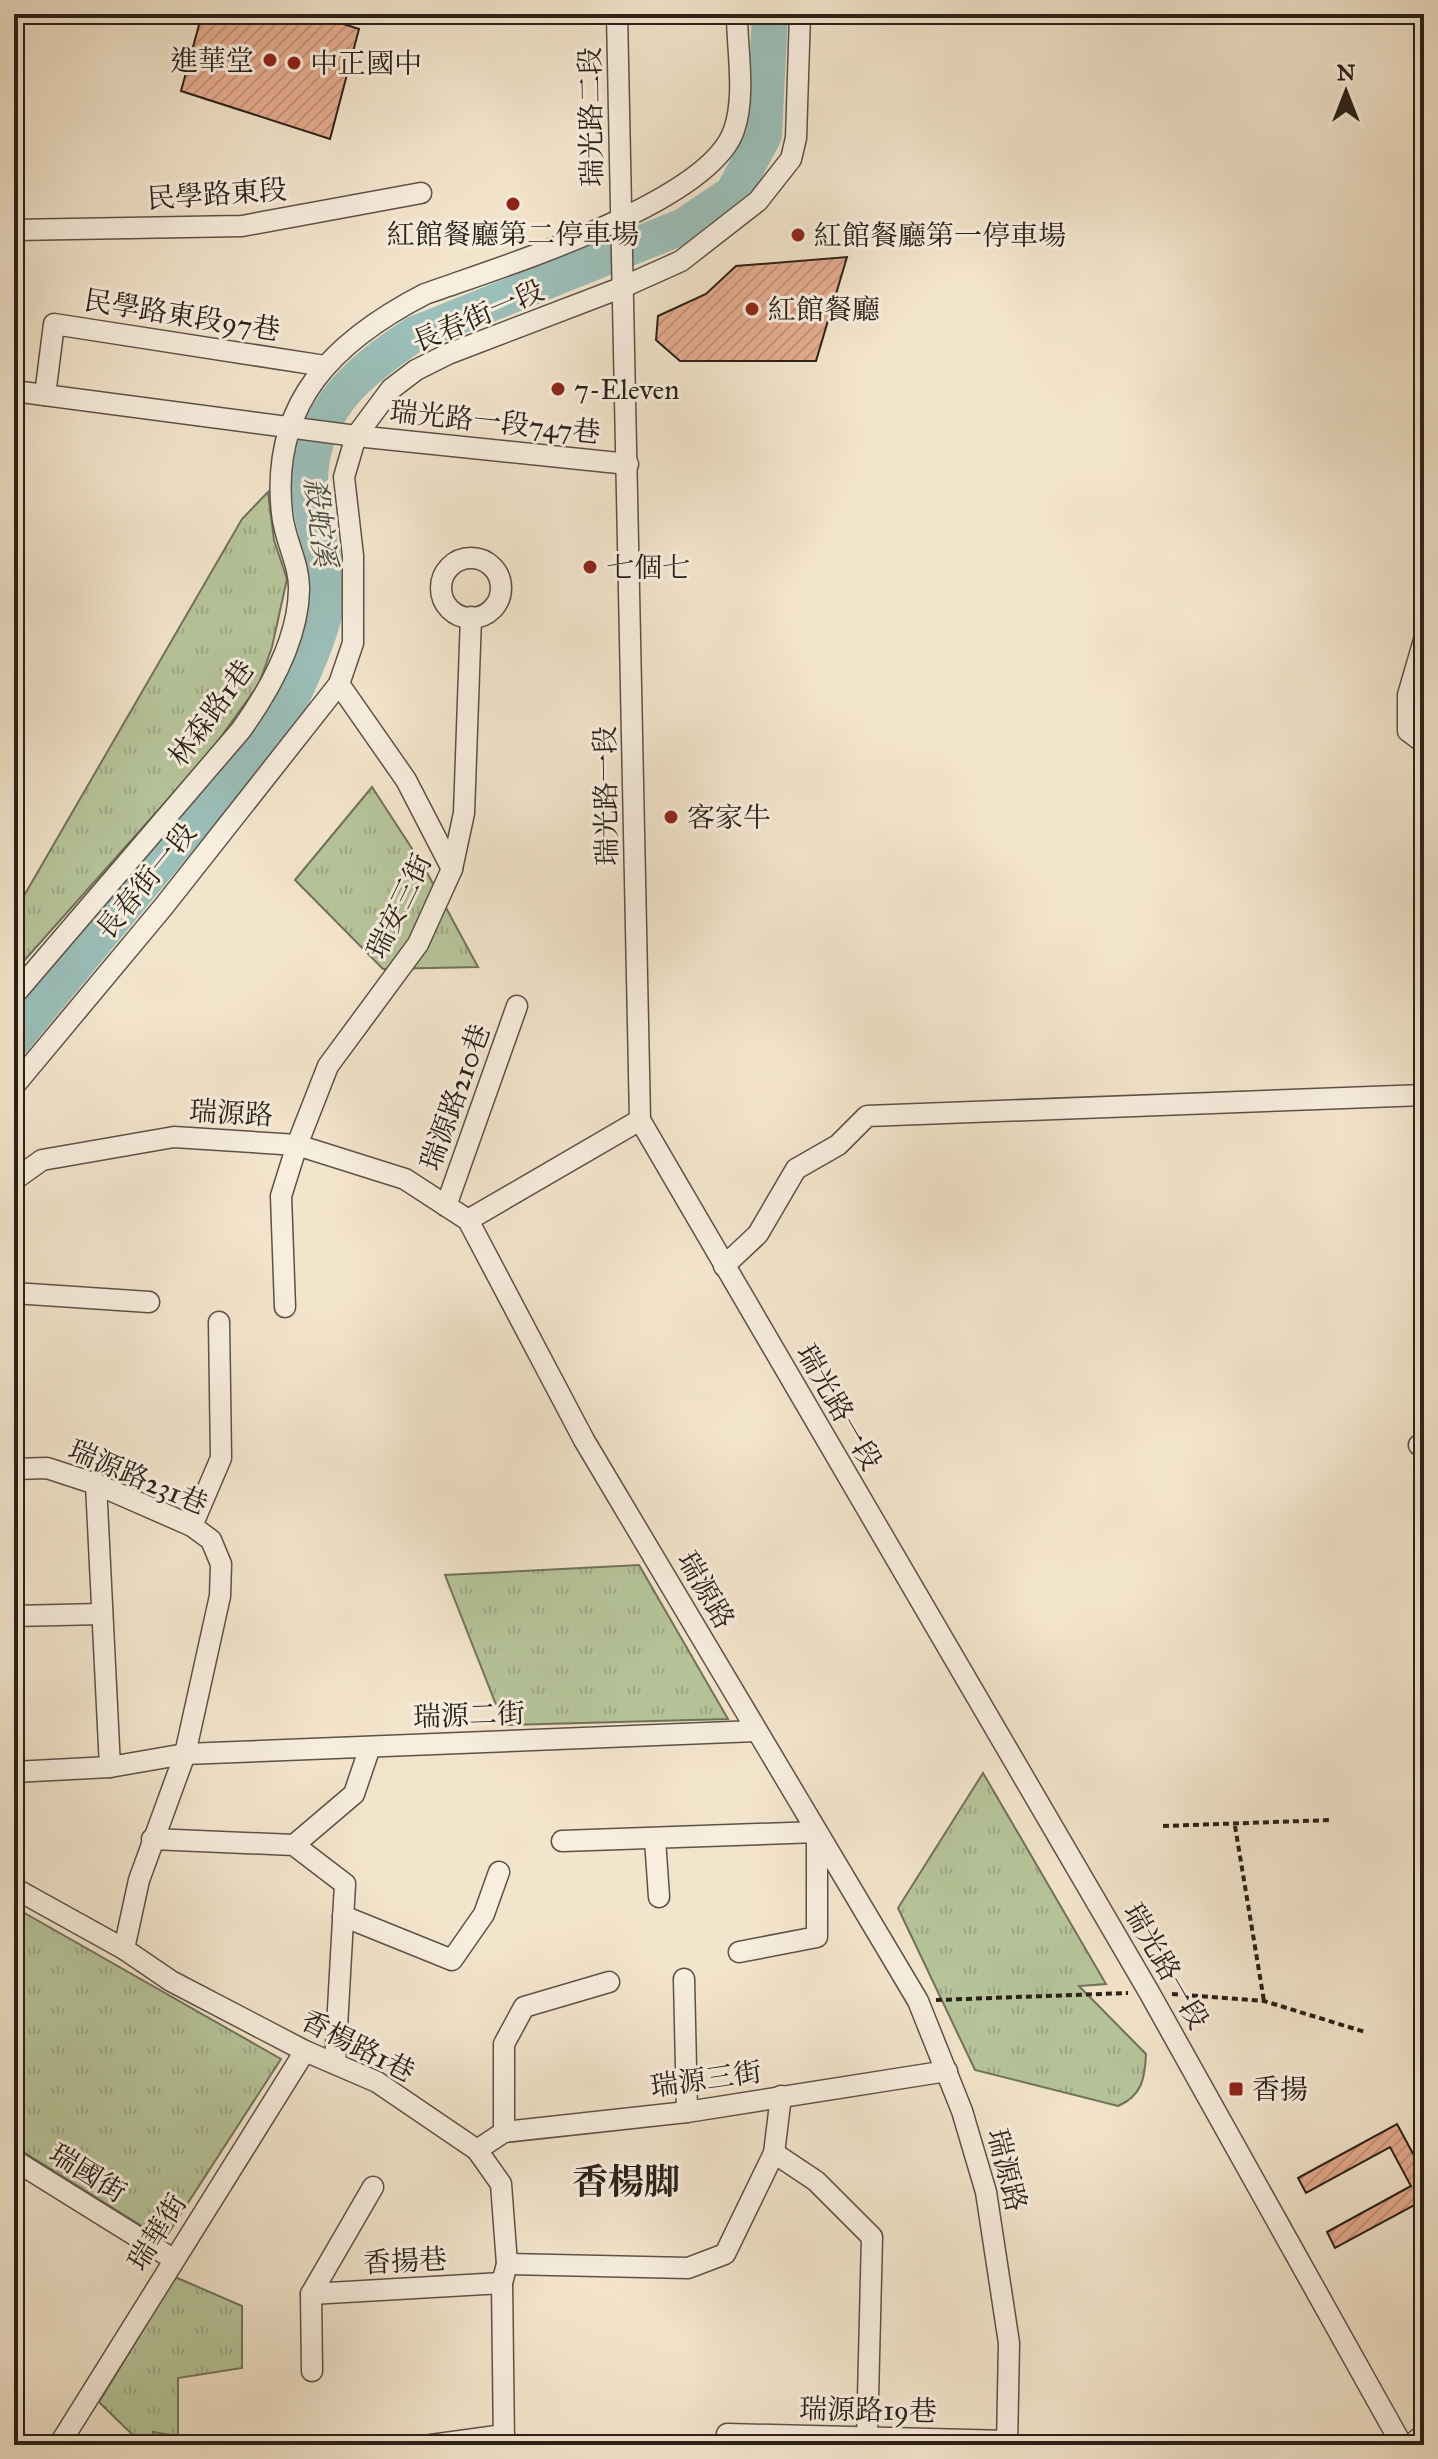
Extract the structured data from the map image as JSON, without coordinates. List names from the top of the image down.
{
  "streets": {
    "street": [
      "瑞光路二段",
      "民學路東段",
      "民學路東段97巷",
      "長春街一段",
      "瑞光路一段747巷",
      "林森路1巷",
      "瑞光路一段",
      "瑞安三街",
      "瑞源路210巷",
      "瑞源路",
      "瑞源路231巷",
      "瑞源二街",
      "香楊路1巷",
      "瑞源三街",
      "瑞國街",
      "瑞華街",
      "香揚巷",
      "瑞源路19巷"
    ]
  },
  "crossings": [
    ["瑞光路二段", "長春街一段"],
    ["瑞光路二段", "林森路1巷"],
    ["瑞光路二段", "瑞光路一段"],
    ["民學路東段97巷", "林森路1巷"],
    ["長春街一段", "瑞光路一段747巷"],
    ["長春街一段", "瑞光路一段"],
    ["瑞光路一段747巷", "林森路1巷"],
    ["瑞光路一段747巷", "瑞光路一段"],
    ["瑞安三街", "瑞源路"],
    ["瑞源路210巷", "瑞源路"],
    ["瑞源路", "瑞源二街"],
    ["瑞源路", "瑞源三街"],
    ["瑞源路", "瑞源路19巷"],
    ["瑞源路231巷", "瑞源二街"],
    ["香楊路1巷", "瑞源三街"],
    ["香楊路1巷", "瑞華街"],
    ["香楊路1巷", "香揚巷"],
    ["瑞源三街", "香揚巷"],
    ["瑞國街", "瑞華街"]
  ],
  "districts": ["香楊脚"],
  "water": ["殺蛇溪"],
  "places": {
    "other": [
      "進華堂",
      "中正國中",
      "紅館餐廳第二停車場",
      "紅館餐廳第一停車場",
      "紅館餐廳",
      "7-Eleven",
      "七個七",
      "客家牛"
    ],
    "transit": ["香揚"]
  },
  "north": "top"
}
